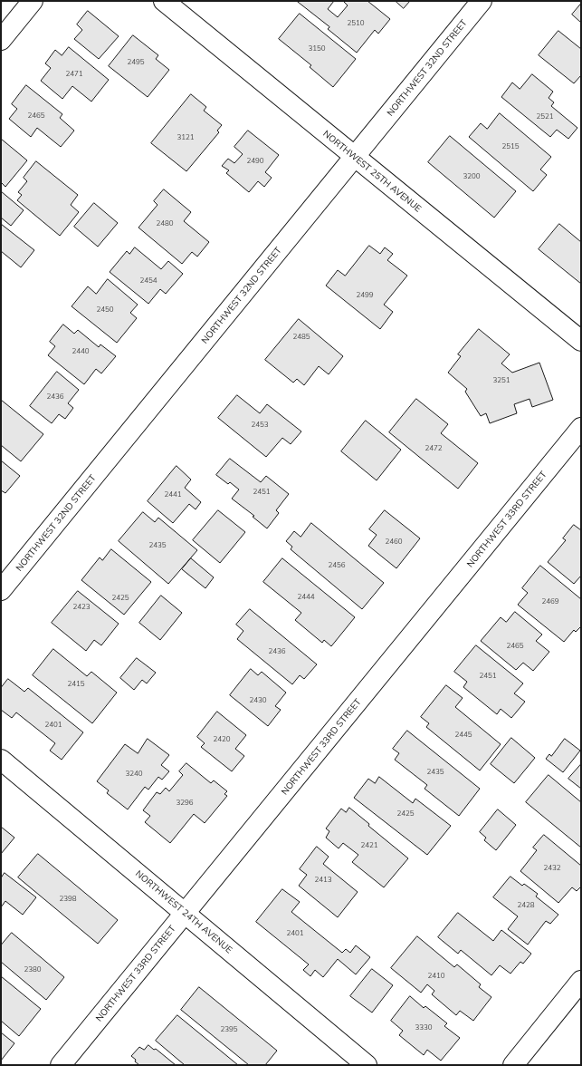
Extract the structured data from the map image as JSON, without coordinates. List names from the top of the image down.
{
  "streets": {
    "street": [
      "NORTHWEST 32ND STREET",
      "NORTHWEST 25TH AVENUE",
      "NORTHWEST 33RD STREET",
      "NORTHWEST 24TH AVENUE"
    ]
  },
  "crossings": [
    ["NORTHWEST 32ND STREET", "NORTHWEST 25TH AVENUE"],
    ["NORTHWEST 33RD STREET", "NORTHWEST 24TH AVENUE"]
  ],
  "house_numbers": [
    "2510",
    "3150",
    "2495",
    "2471",
    "2465",
    "2521",
    "3121",
    "2515",
    "2490",
    "3200",
    "2480",
    "2454",
    "2499",
    "2450",
    "2485",
    "2440",
    "3251",
    "2436",
    "2453",
    "2472",
    "2451",
    "2441",
    "2460",
    "2435",
    "2456",
    "2444",
    "2425",
    "2469",
    "2423",
    "2465",
    "2436",
    "2451",
    "2415",
    "2430",
    "2401",
    "2445",
    "2420",
    "2435",
    "3240",
    "3296",
    "2425",
    "2421",
    "2432",
    "2413",
    "2398",
    "2428",
    "2401",
    "2380",
    "2410",
    "3330",
    "2395"
  ]
}
